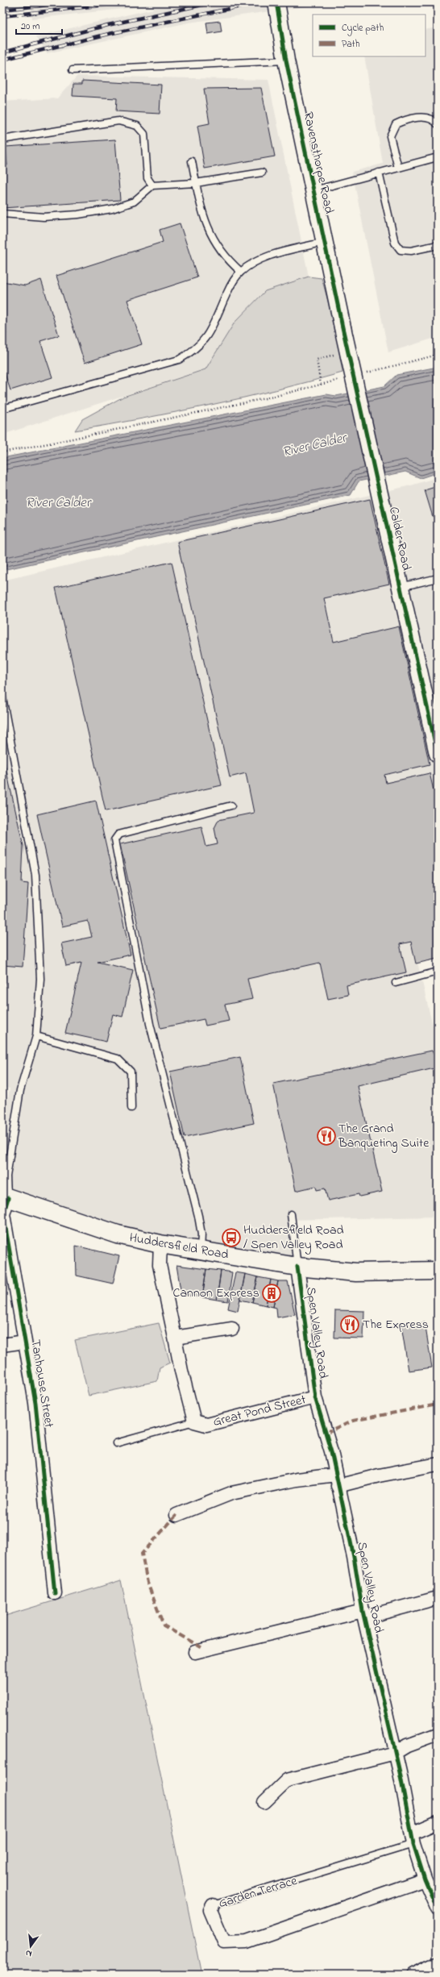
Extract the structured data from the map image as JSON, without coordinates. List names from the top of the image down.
{
  "streets": {
    "highway": ["Huddersfield Road"],
    "street": [
      "Ravensthorpe Road",
      "Calder Road",
      "Spen Valley Road",
      "Tanhouse Street",
      "Great Pond Street",
      "Garden Terrace"
    ]
  },
  "crossings": [
    ["Ravensthorpe Road", "Calder Road"],
    ["Huddersfield Road", "Spen Valley Road"],
    ["Huddersfield Road", "Tanhouse Street"],
    ["Huddersfield Road", "Great Pond Street"],
    ["Spen Valley Road", "Great Pond Street"],
    ["Spen Valley Road", "Garden Terrace"]
  ],
  "water": ["River Calder"],
  "places": {
    "restaurant": ["The Grand Banqueting Suite", "The Express"],
    "bus stop": ["Huddersfield Road / Spen Valley Road"],
    "building": ["Cannon Express"]
  },
  "legend": ["Cycle path", "Path"],
  "scale_bar": "20 m",
  "north": "bottom"
}
